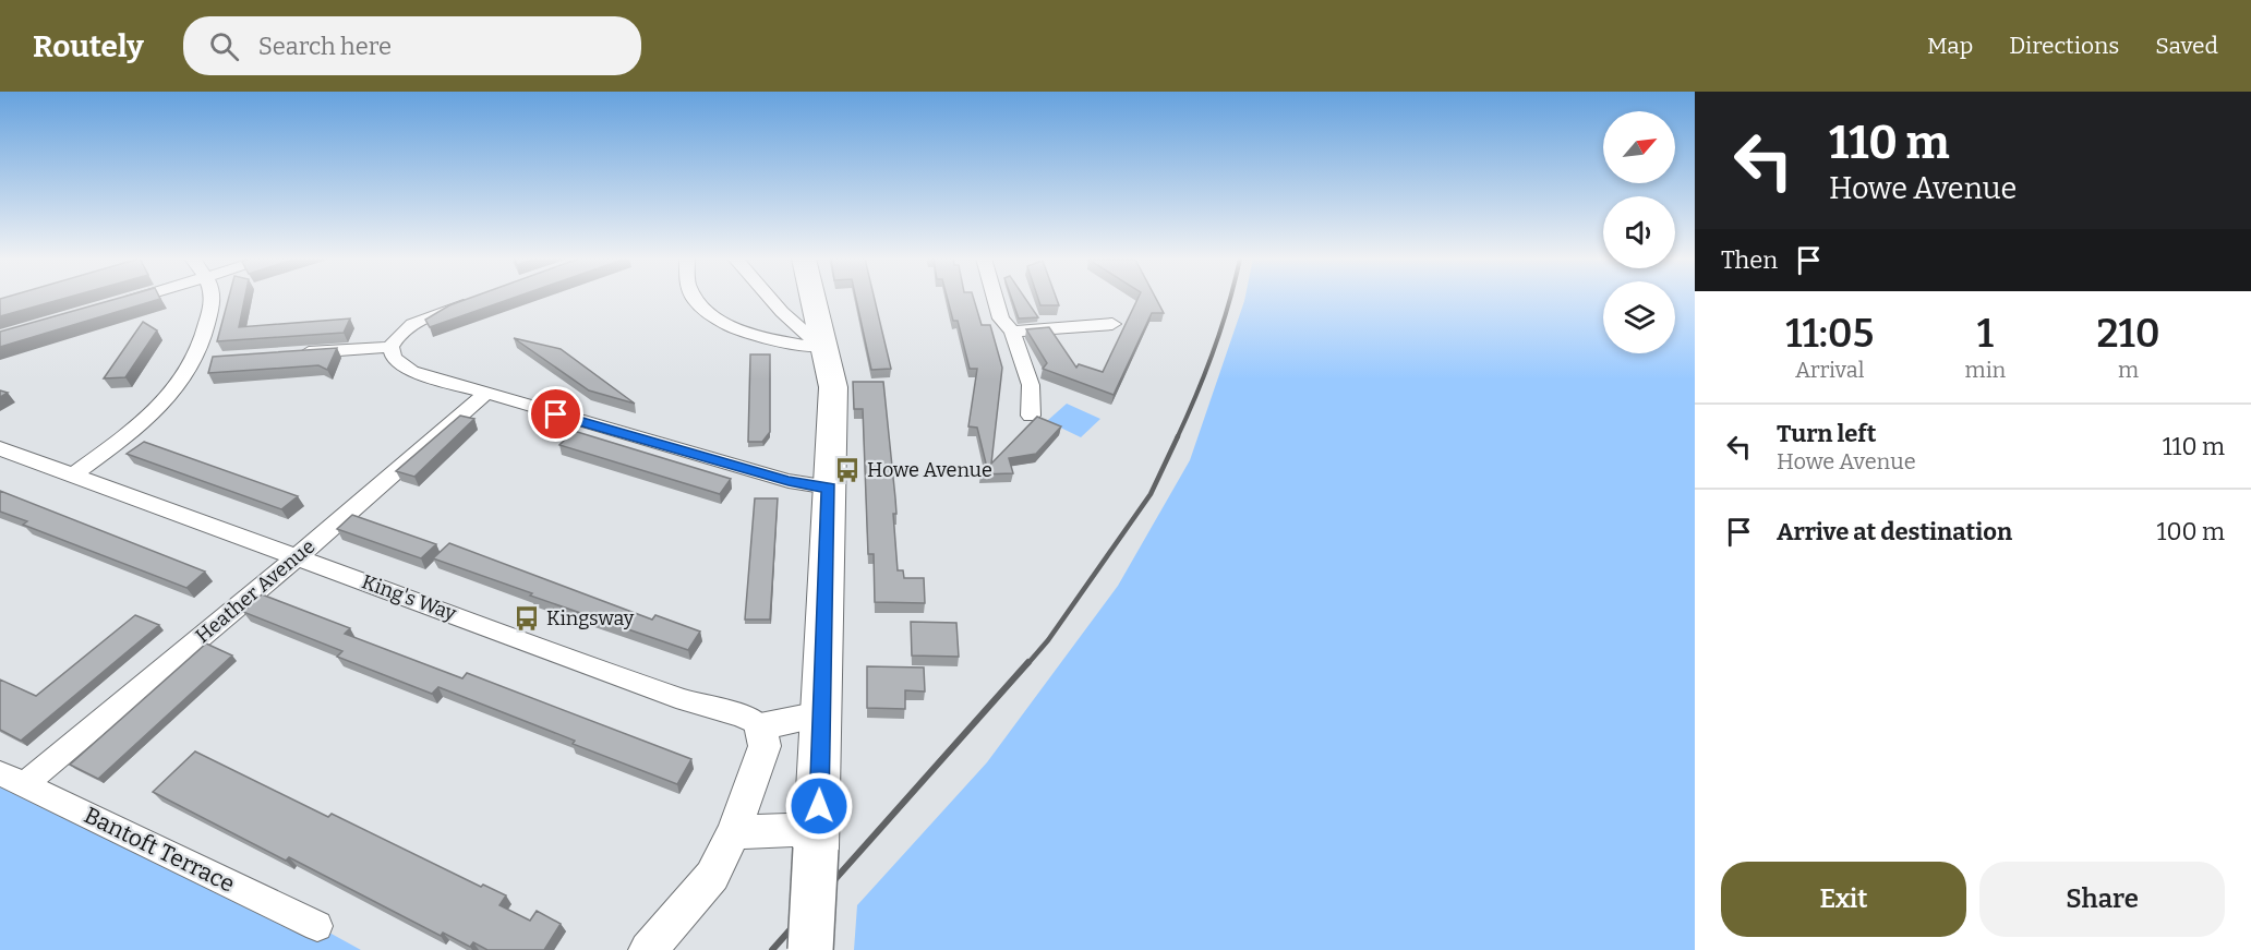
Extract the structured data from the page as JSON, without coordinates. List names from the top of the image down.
{
  "streets": {
    "street": ["Heather Avenue", "King's Way", "Bantoft Terrace"]
  },
  "crossings": [
    ["Heather Avenue", "King's Way"],
    ["Heather Avenue", "Bantoft Terrace"]
  ],
  "places": {
    "bus stop": ["Howe Avenue", "Kingsway"]
  },
  "north": "top right",
  "page": {
    "header": "Routely",
    "search": "Search here",
    "nav": ["Map", "Directions", "Saved"],
    "turn": ["110 m", "Howe Avenue"],
    "then": "Then",
    "eta": [
      "11:05",
      "Arrival",
      "1",
      "min",
      "210",
      "m"
    ],
    "list": [
      {
        "name": "Turn left",
        "note": "Howe Avenue",
        "value": "110 m"
      },
      {
        "name": "Arrive at destination",
        "value": "100 m"
      }
    ],
    "buttons": ["Exit", "Share"]
  }
}
